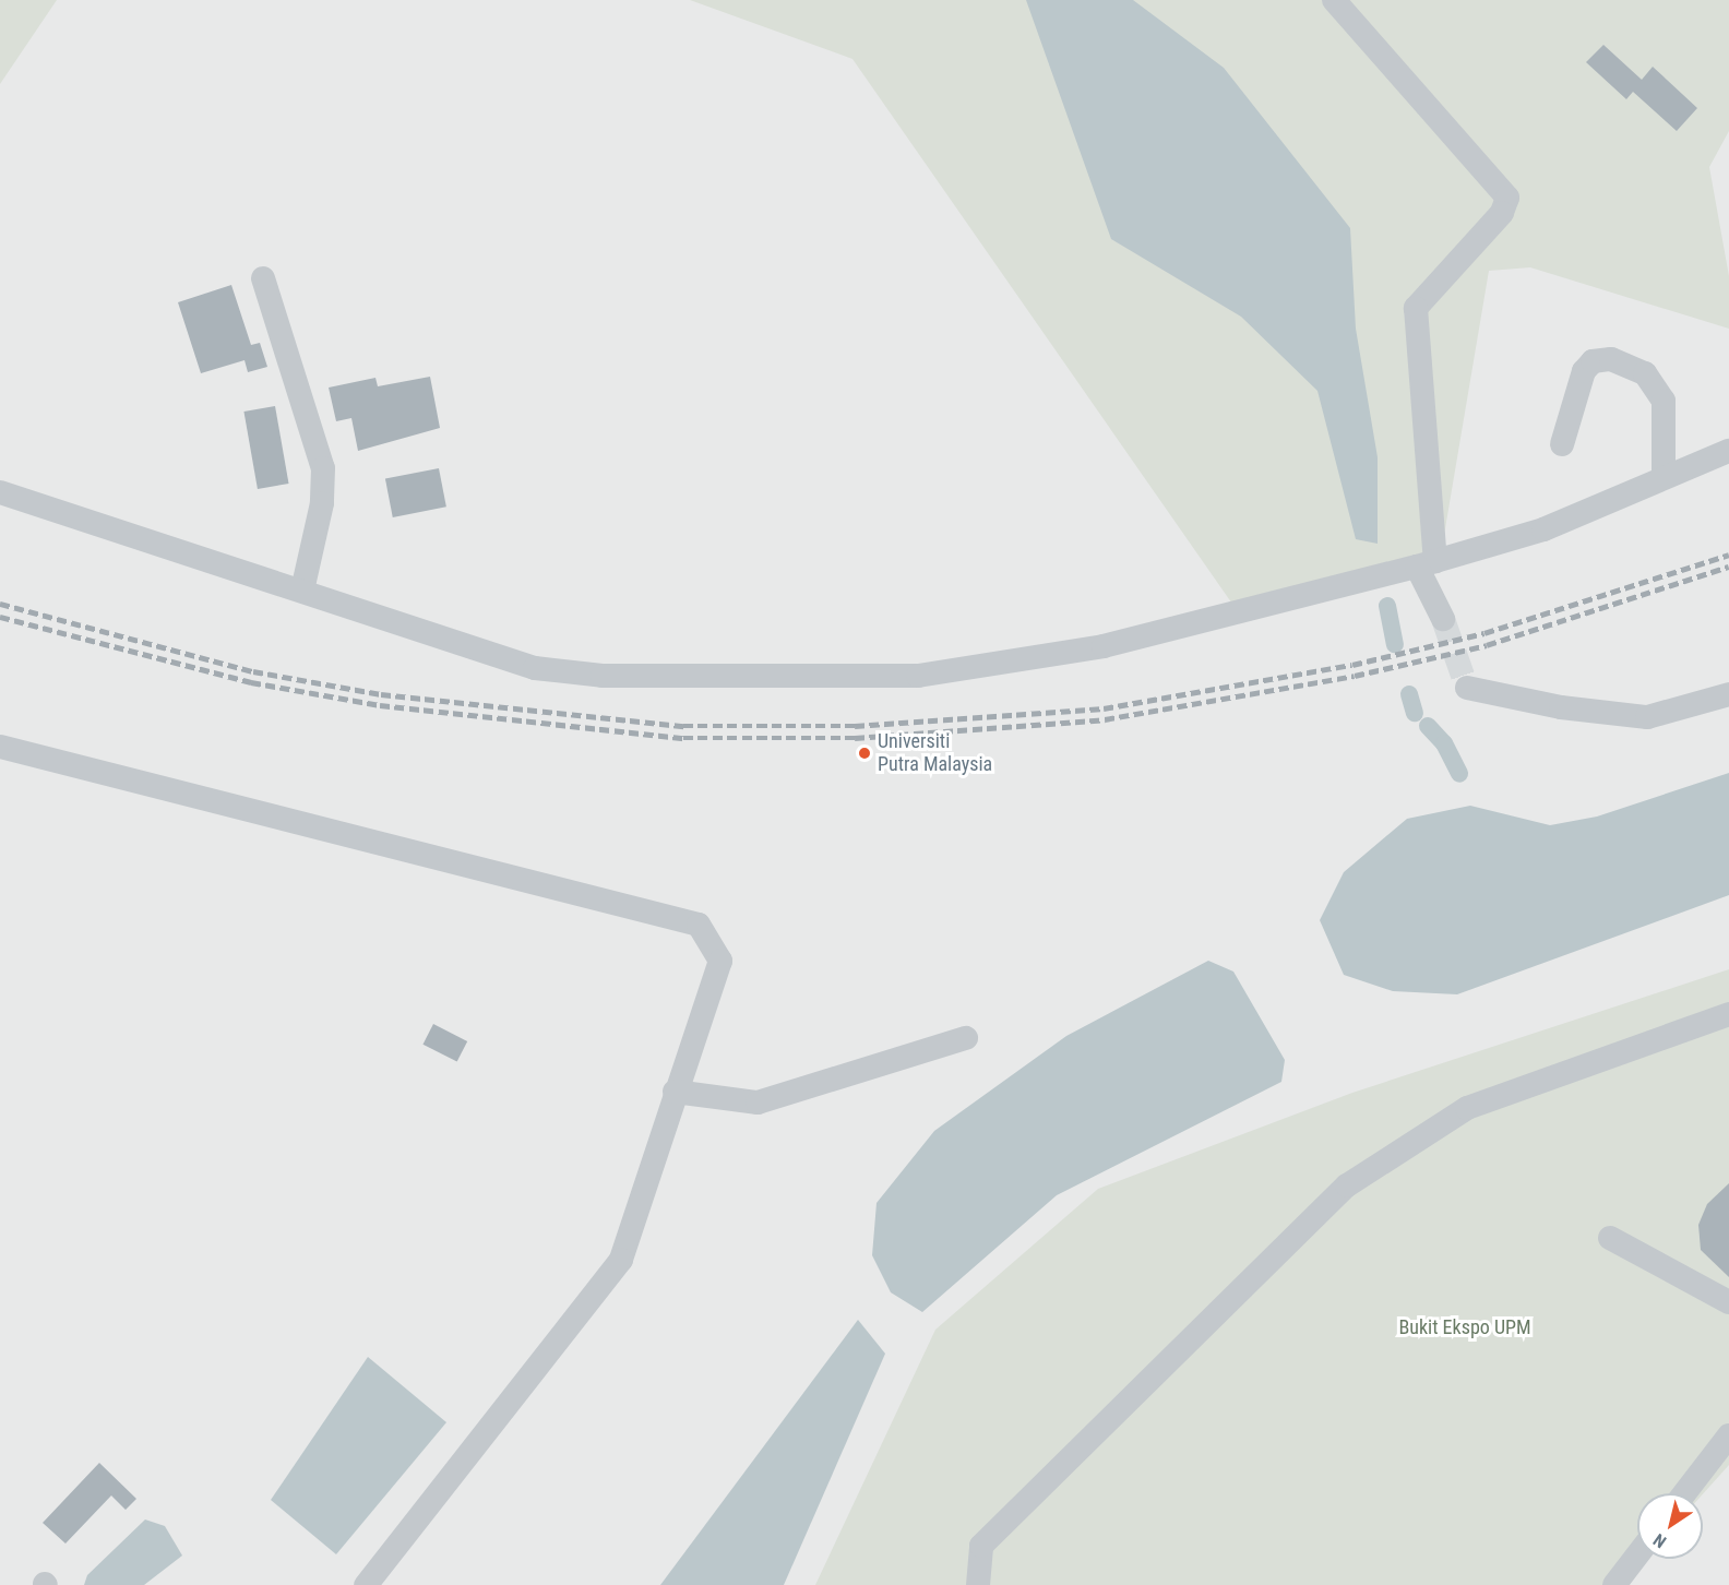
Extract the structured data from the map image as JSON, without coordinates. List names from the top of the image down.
{
  "parks": ["Bukit Ekspo UPM"],
  "places": ["Universiti Putra Malaysia"],
  "north": "bottom left"
}
